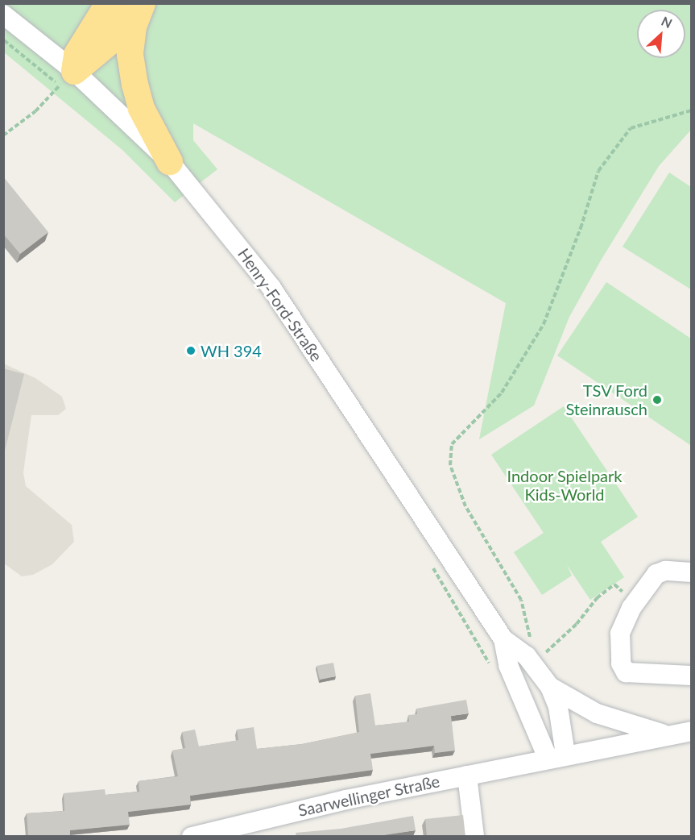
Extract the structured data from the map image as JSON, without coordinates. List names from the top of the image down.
{
  "streets": {
    "street": ["Henry-Ford-Straße", "Saarwellinger Straße"]
  },
  "crossings": [
    ["Henry-Ford-Straße", "Saarwellinger Straße"]
  ],
  "parks": ["Indoor Spielpark Kids-World"],
  "places": ["WH 394", "TSV Ford Steinrausch"],
  "north": "top right"
}
